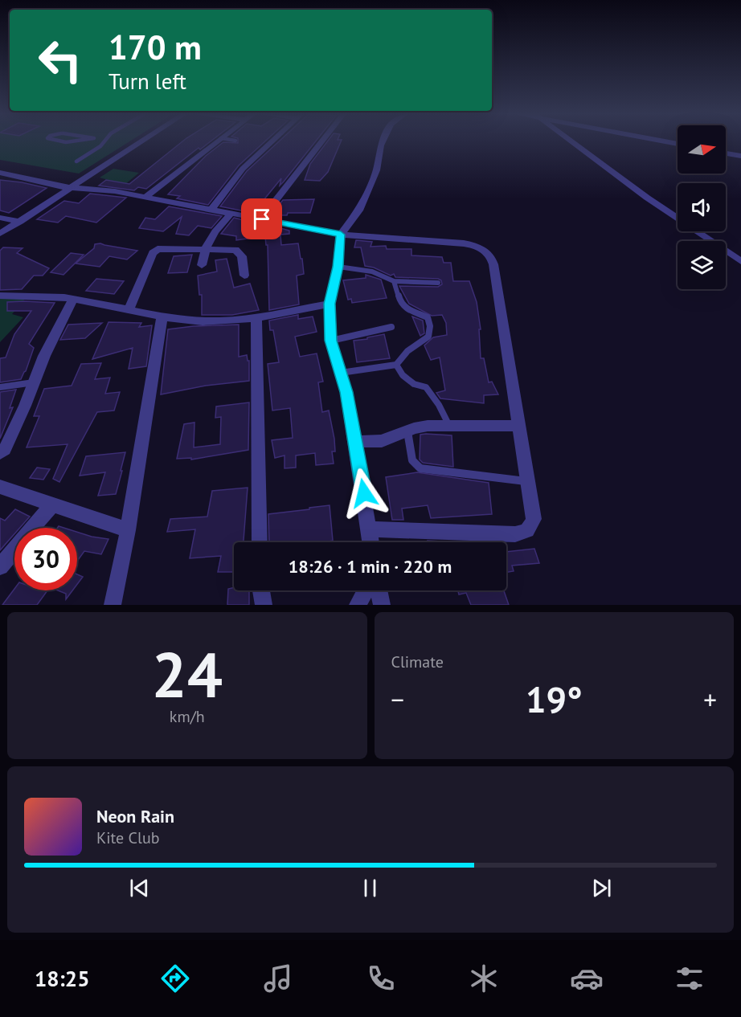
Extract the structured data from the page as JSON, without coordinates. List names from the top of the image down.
{
  "north": "right",
  "page": {
    "turn": ["170 m", "Turn left"],
    "limit": "30",
    "trip": "18:26 · 1 min · 220 m",
    "tile": [
      ["24", "km/h"],
      "Climate"
    ],
    "heat": ["−", "19°", "+"],
    "song": ["Neon Rain", "Kite Club"],
    "tabs": "18:25"
  }
}
